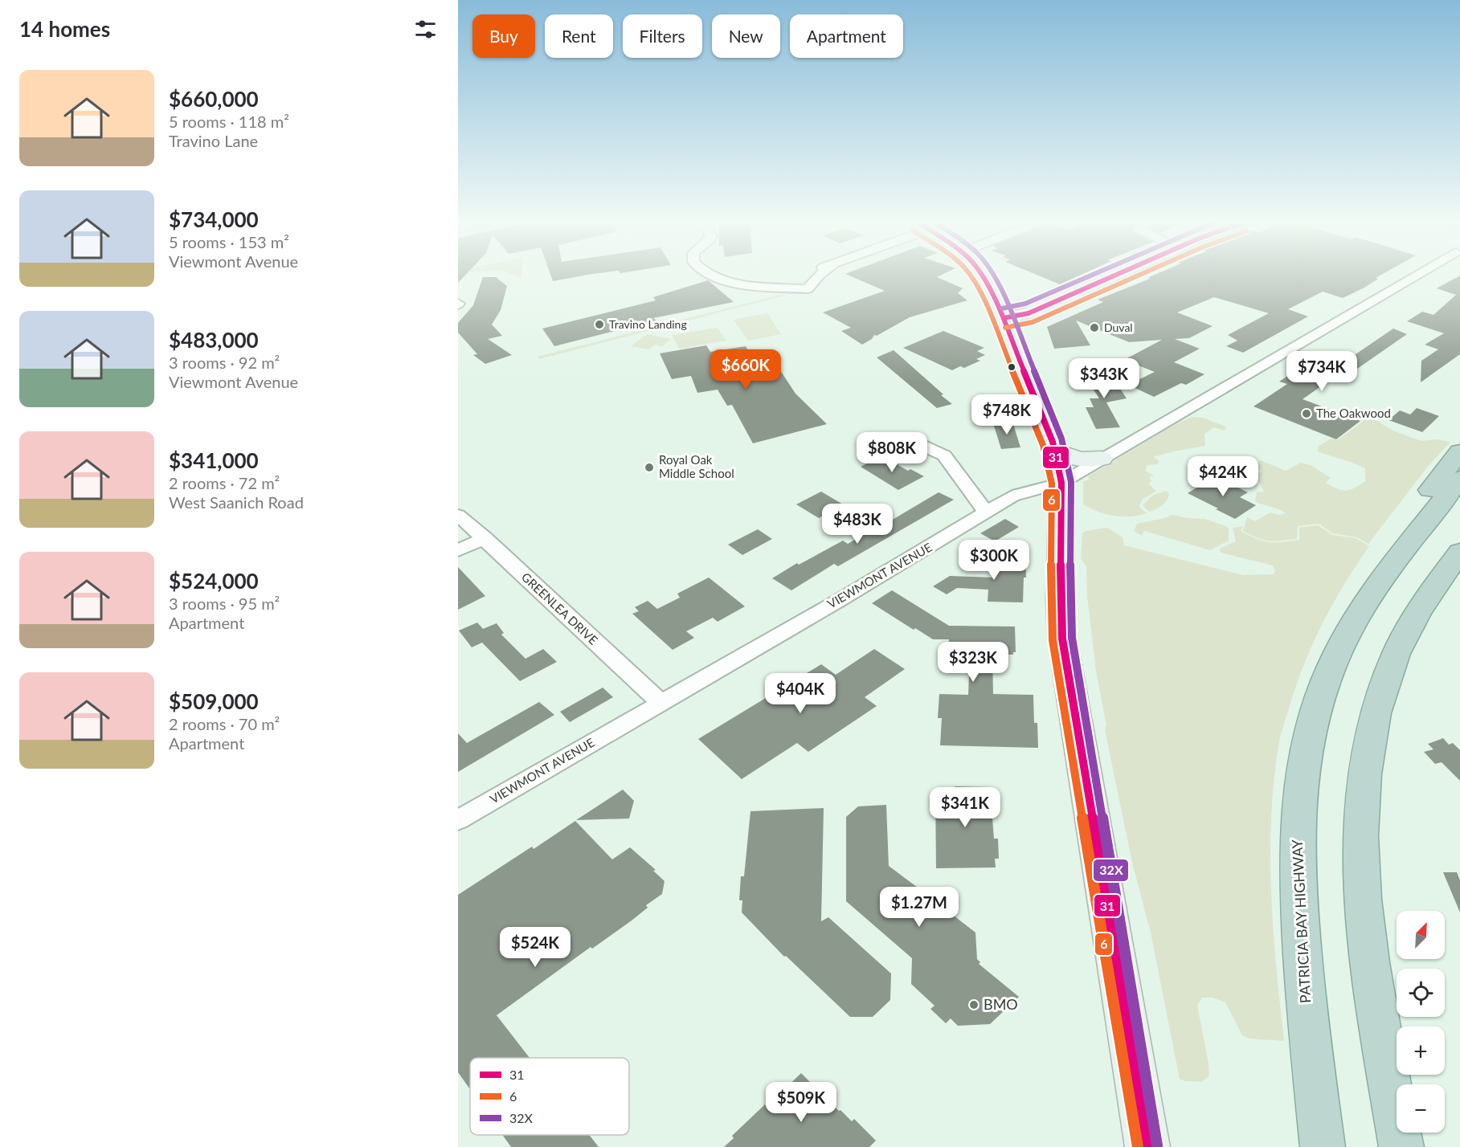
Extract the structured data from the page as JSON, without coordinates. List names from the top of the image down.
{
  "streets": {
    "highway": ["PATRICIA BAY HIGHWAY"],
    "street": ["VIEWMONT AVENUE", "GREENLEA DRIVE"]
  },
  "crossings": [
    ["VIEWMONT AVENUE", "GREENLEA DRIVE"]
  ],
  "places": [
    "Travino Landing",
    "Duval",
    "The Oakwood",
    "Royal Oak Middle School",
    "BMO"
  ],
  "lines": ["transit line 31", "transit line 6", "transit line 32X"],
  "legend": ["31", "6", "32X"],
  "north": "top right",
  "page": {
    "heading": "14 homes",
    "chip": [
      "Buy",
      "Rent",
      "Filters",
      "New",
      "Apartment"
    ],
    "list": [
      {
        "name": "$660,000",
        "note": "5 rooms · 118 m² · Travino Lane"
      },
      {
        "name": "$734,000",
        "note": "5 rooms · 153 m² · Viewmont Avenue"
      },
      {
        "name": "$483,000",
        "note": "3 rooms · 92 m² · Viewmont Avenue"
      },
      {
        "name": "$341,000",
        "note": "2 rooms · 72 m² · West Saanich Road"
      },
      {
        "name": "$524,000",
        "note": "3 rooms · 95 m² · Apartment"
      },
      {
        "name": "$509,000",
        "note": "2 rooms · 70 m² · Apartment"
      }
    ],
    "price": [
      "$660K",
      "$734K",
      "$343K",
      "$748K",
      "$808K",
      "$424K",
      "$483K",
      "$300K",
      "$323K",
      "$404K",
      "$341K",
      "$1.27M",
      "$524K",
      "$509K"
    ],
    "map_buttons": ["+", "−"]
  }
}
